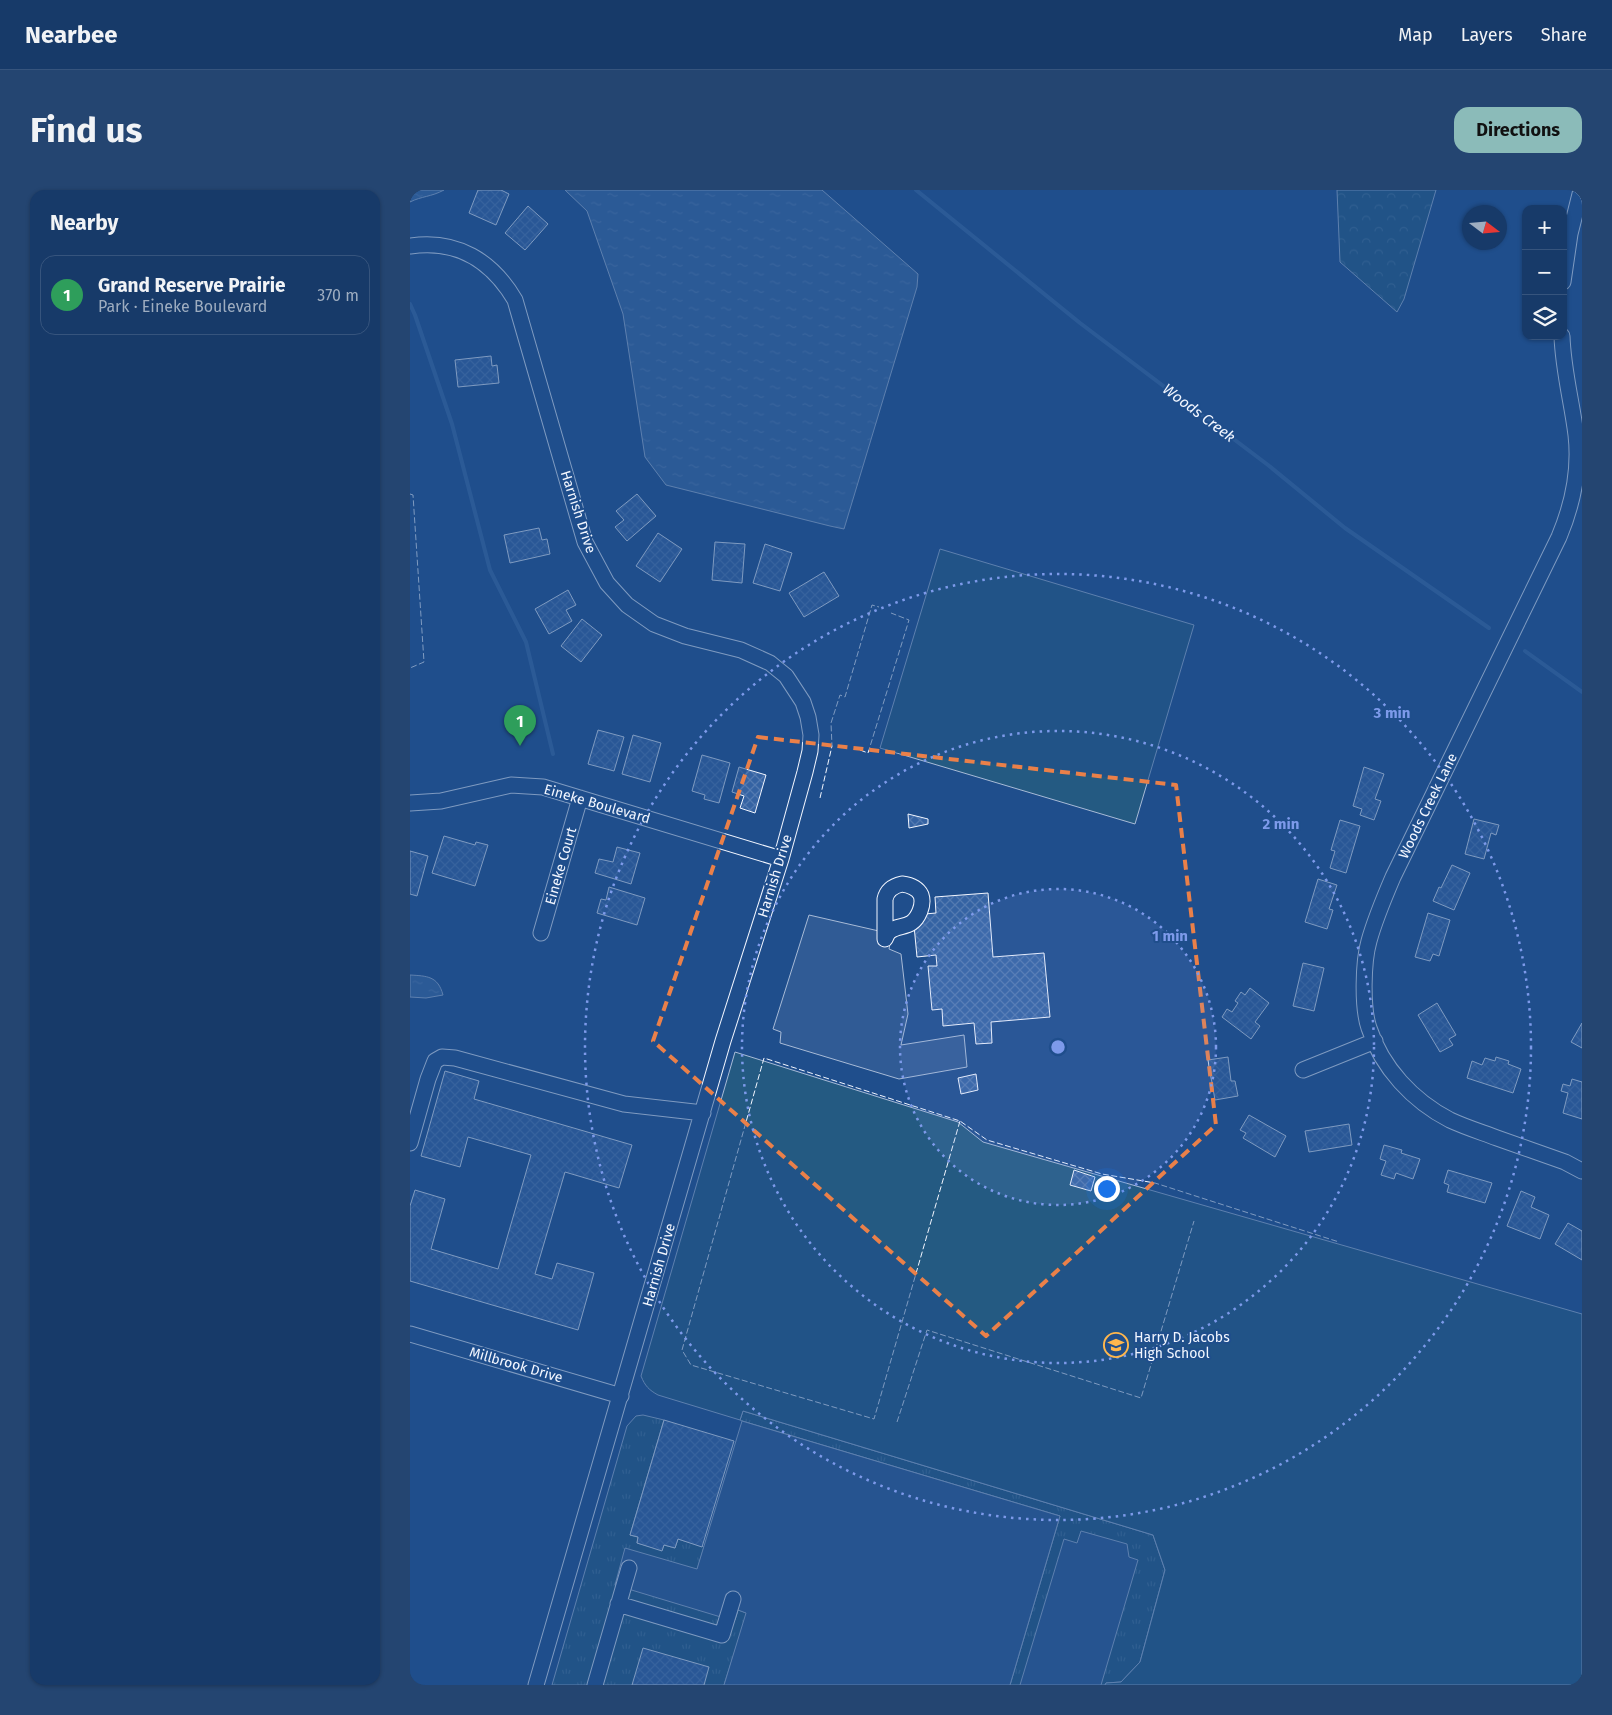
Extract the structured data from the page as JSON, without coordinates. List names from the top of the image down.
{
  "streets": {
    "street": [
      "Harnish Drive",
      "Eineke Boulevard",
      "Woods Creek Lane",
      "Eineke Court",
      "Millbrook Drive"
    ]
  },
  "crossings": [
    ["Harnish Drive", "Eineke Boulevard"],
    ["Harnish Drive", "Millbrook Drive"],
    ["Eineke Boulevard", "Eineke Court"]
  ],
  "water": ["Woods Creek"],
  "places": {
    "school or university": ["Harry D. Jacobs High School"]
  },
  "north": "right",
  "page": {
    "header": "Nearbee",
    "nav": ["Map", "Layers", "Share"],
    "buttons": "Directions",
    "title": "Find us",
    "heading": "Nearby",
    "map_buttons": ["+", "−"],
    "list": [
      {
        "mark": "1",
        "name": "Grand Reserve Prairie",
        "note": "Park · Eineke Boulevard",
        "value": "370 m"
      }
    ],
    "pins": "1"
  },
  "rings": ["3 min", "2 min", "1 min"]
}
